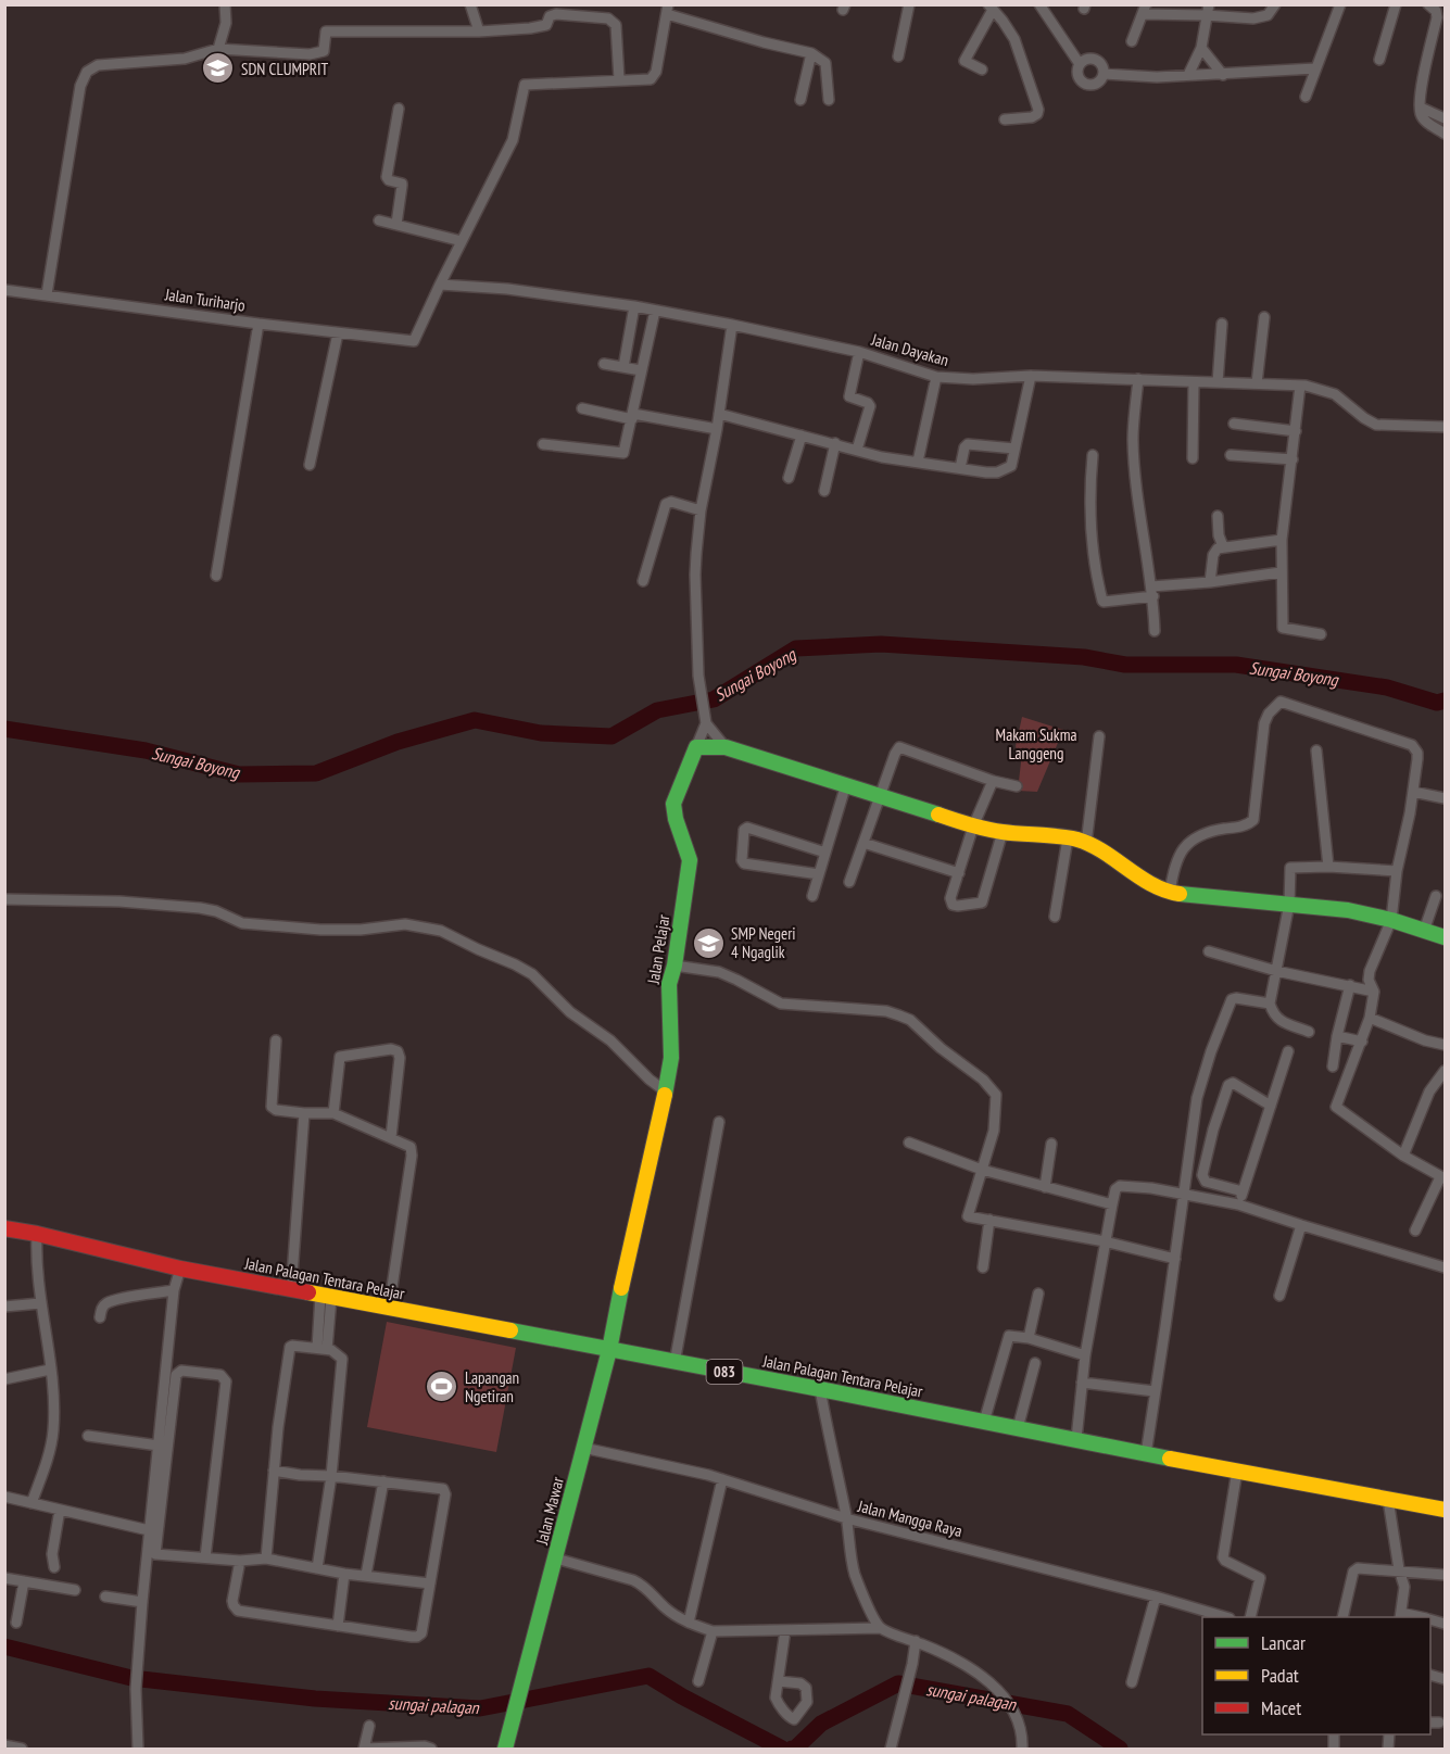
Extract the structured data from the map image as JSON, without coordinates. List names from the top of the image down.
{
  "streets": {
    "street": [
      "Jalan Turiharjo",
      "Jalan Dayakan",
      "Jalan Pelajar",
      "Jalan Palagan Tentara Pelajar",
      "083",
      "Jalan Mawar",
      "Jalan Mangga Raya"
    ]
  },
  "crossings": [
    ["Jalan Turiharjo", "Jalan Dayakan"],
    ["Jalan Pelajar", "Jalan Palagan Tentara Pelajar"],
    ["Jalan Pelajar", "Jalan Mawar"],
    ["Jalan Palagan Tentara Pelajar", "Jalan Mawar"],
    ["Jalan Mawar", "Jalan Mangga Raya"]
  ],
  "water": ["Sungai Boyong", "sungai palagan"],
  "parks": ["Makam Sukma Langgeng"],
  "places": {
    "school or university": ["SDN CLUMPRIT", "SMP Negeri 4 Ngaglik"],
    "sports": ["Lapangan Ngetiran"]
  },
  "legend": ["Lancar", "Padat", "Macet"]
}
